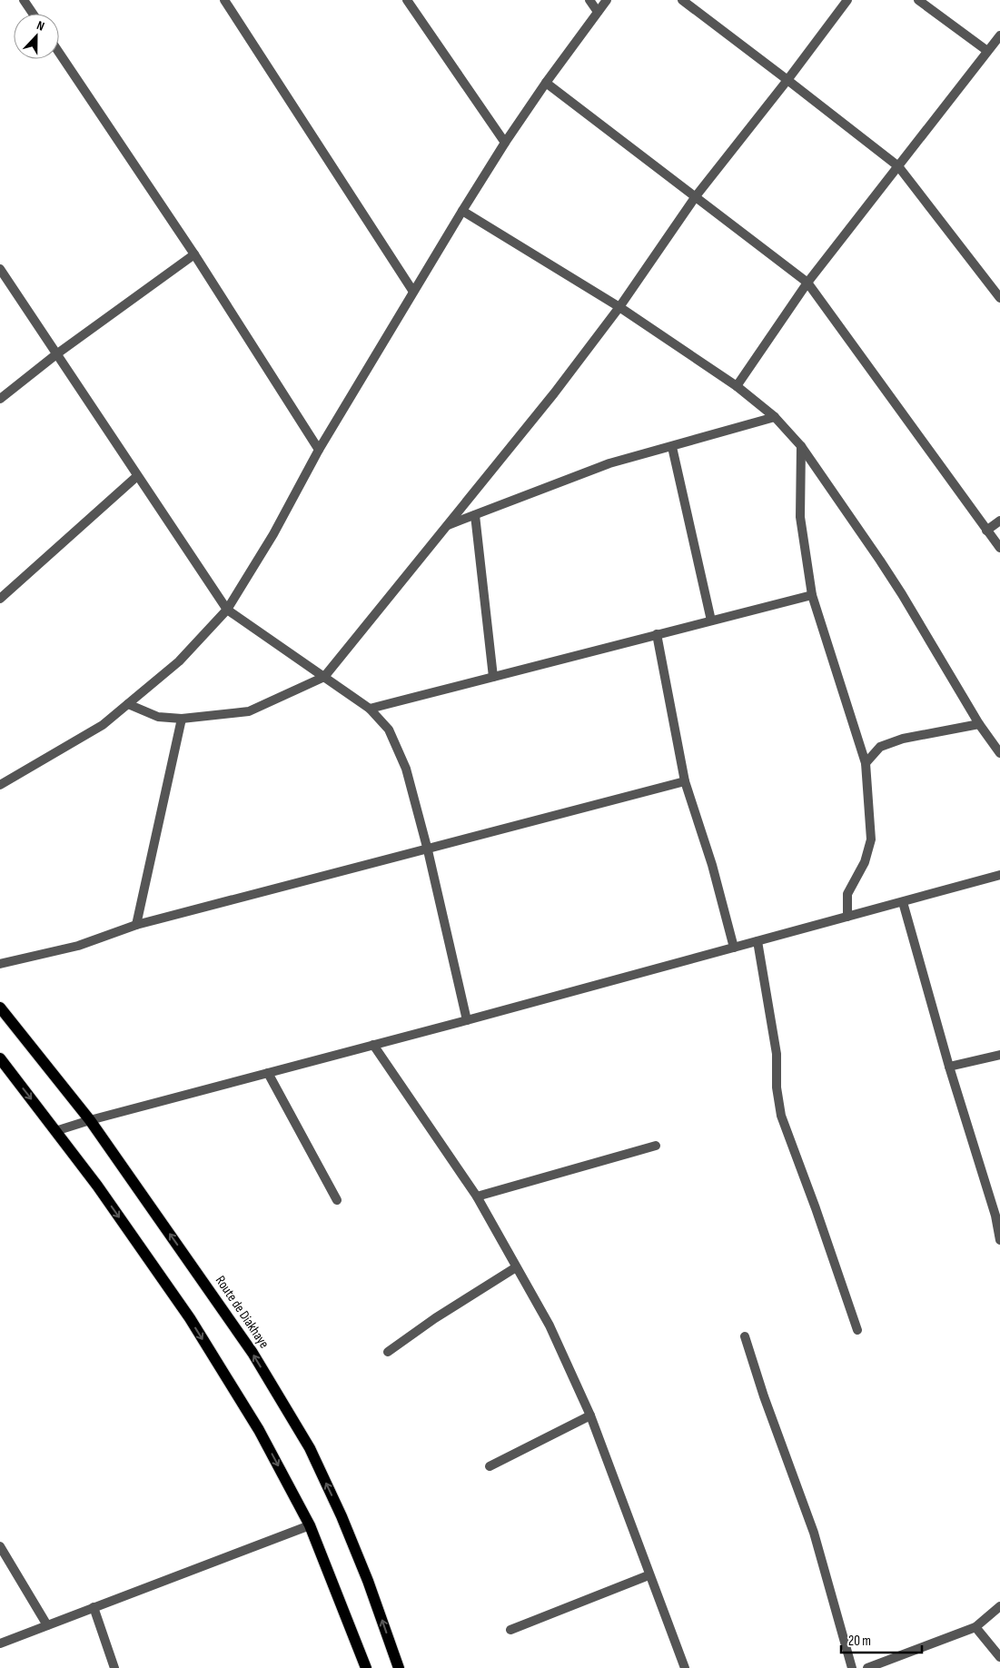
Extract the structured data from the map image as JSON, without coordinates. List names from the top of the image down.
{
  "streets": {
    "main road": ["Route de Diakhaye"]
  },
  "scale_bar": "20 m",
  "north": "top"
}
